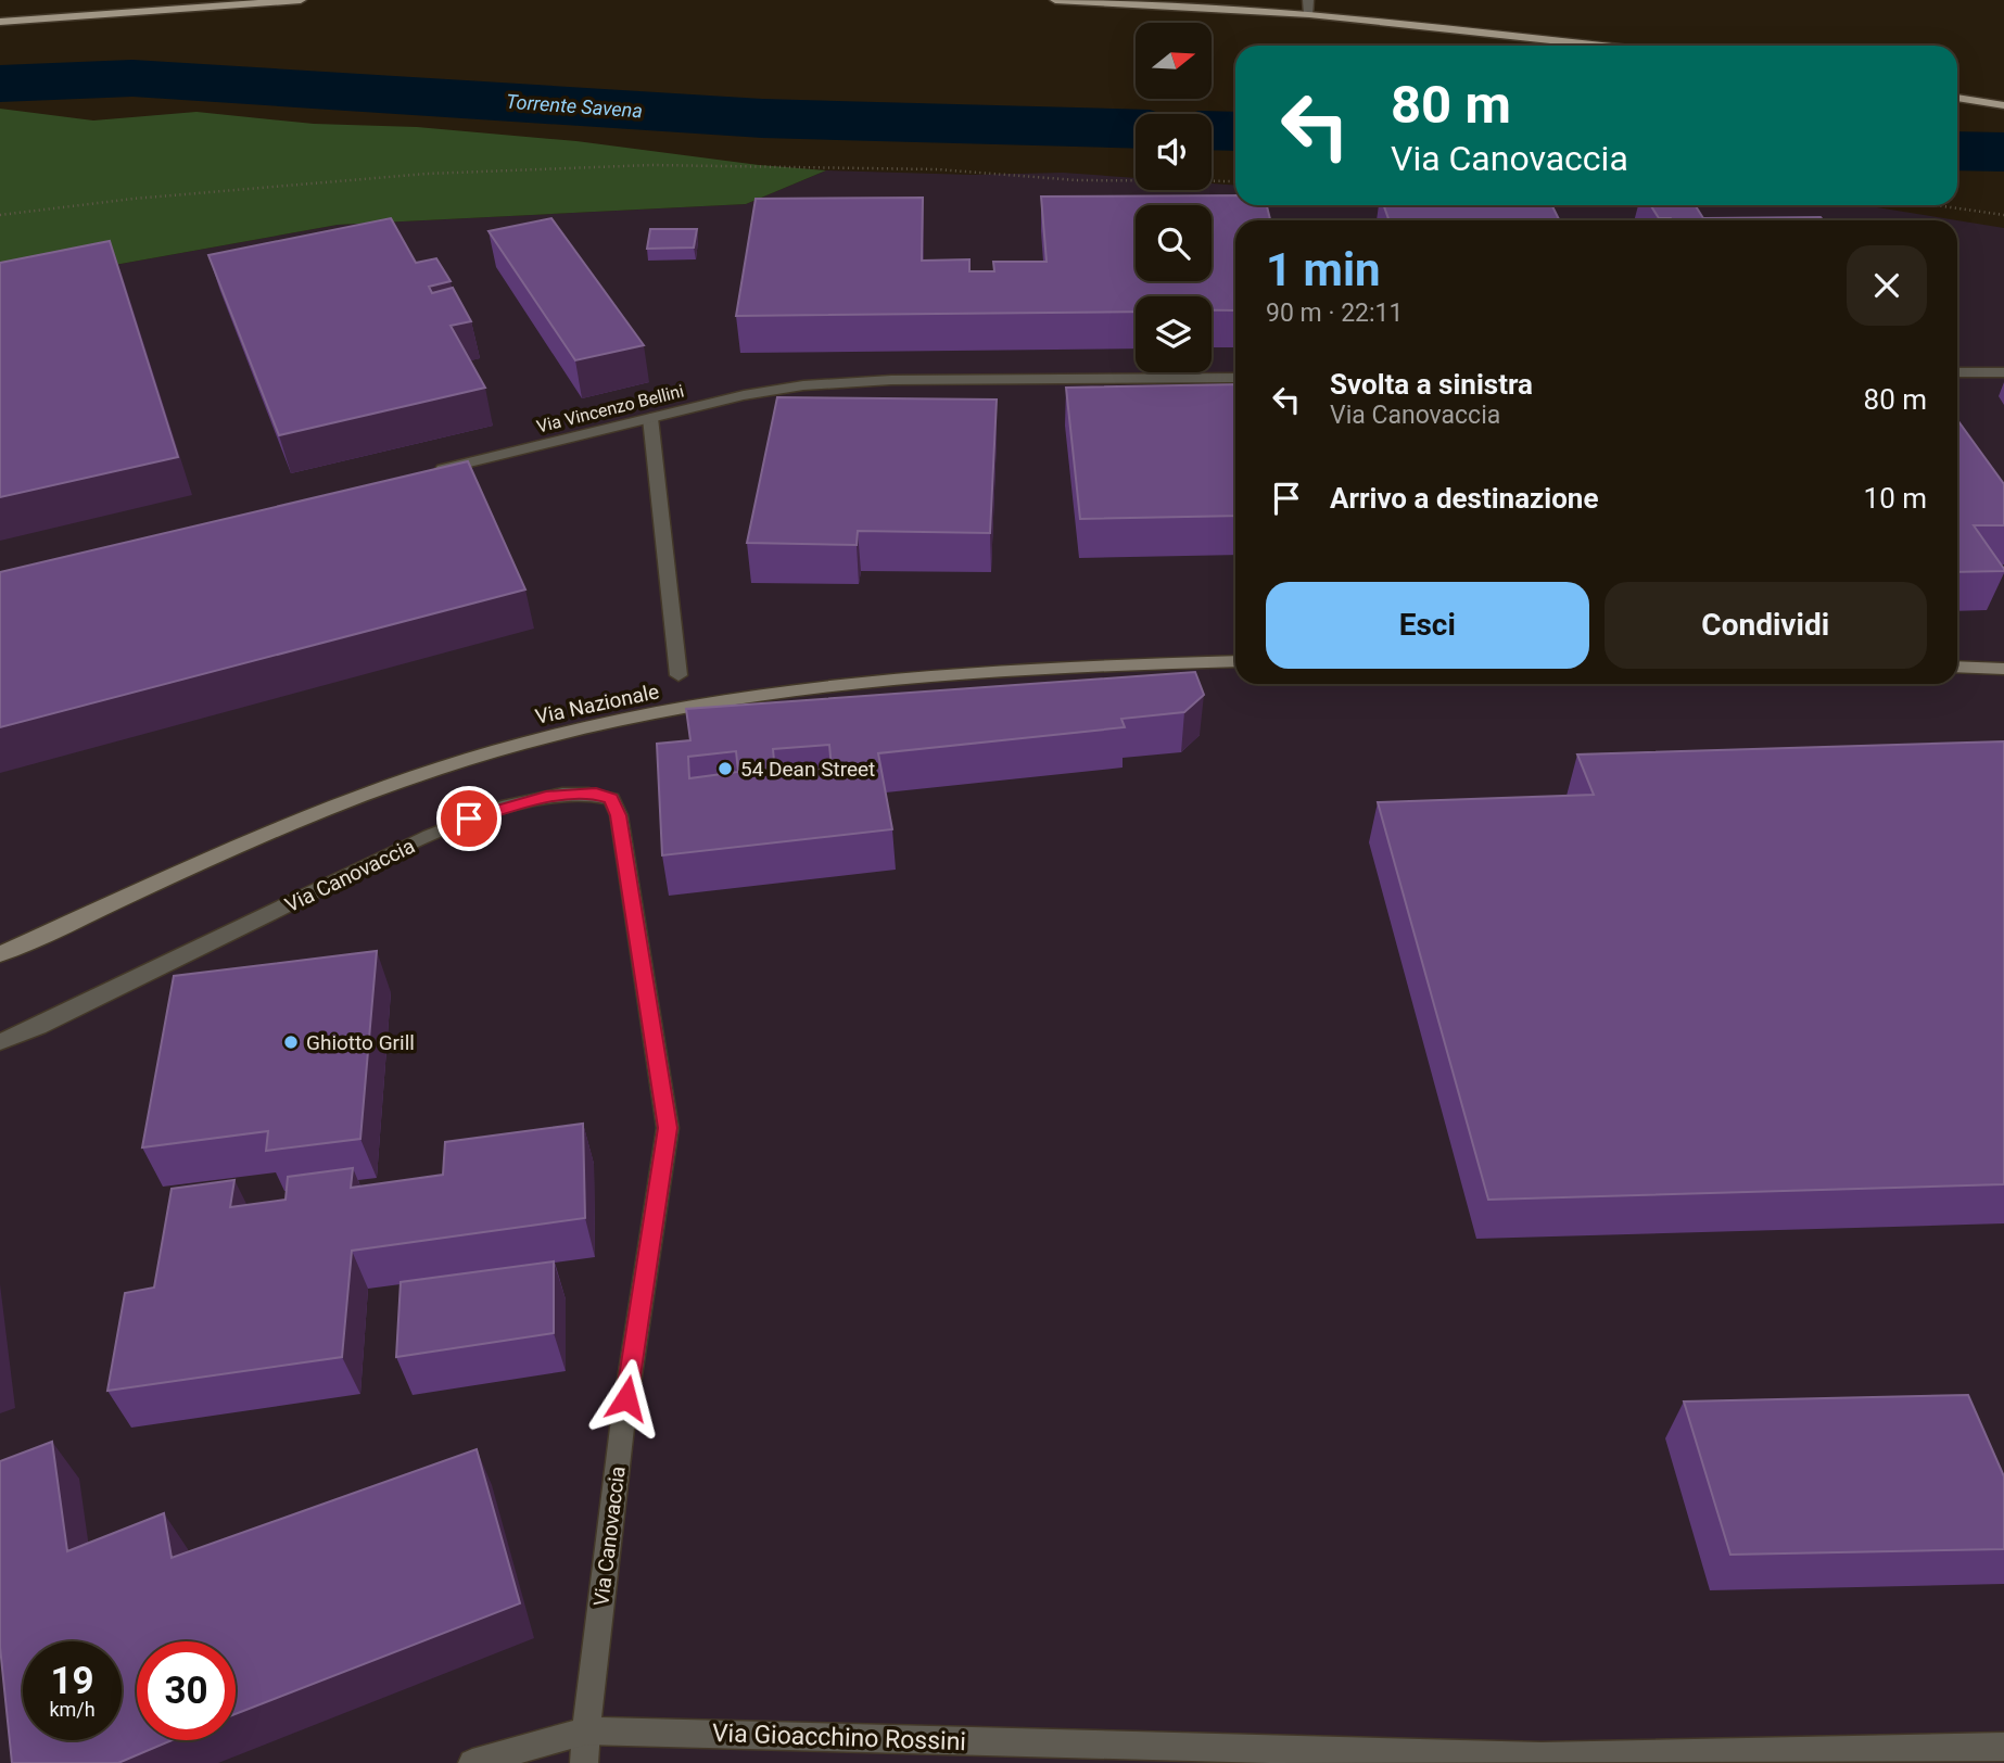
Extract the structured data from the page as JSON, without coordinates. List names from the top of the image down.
{
  "streets": {
    "main road": ["Via Nazionale"],
    "street": ["Via Vincenzo Bellini", "Via Canovaccia", "Via Gioacchino Rossini"]
  },
  "crossings": [
    ["Via Canovaccia", "Via Gioacchino Rossini"]
  ],
  "water": ["Torrente Savena"],
  "places": ["54 Dean Street", "Ghiotto Grill"],
  "north": "right",
  "page": {
    "turn": ["80 m", "Via Canovaccia"],
    "heading": ["1 min", "90 m · 22:11"],
    "list": [
      {
        "name": "Svolta a sinistra",
        "note": "Via Canovaccia",
        "value": "80 m"
      },
      {
        "name": "Arrivo a destinazione",
        "value": "10 m"
      }
    ],
    "buttons": ["Esci", "Condividi"],
    "speed": "19 km/h",
    "limit": "30"
  }
}
